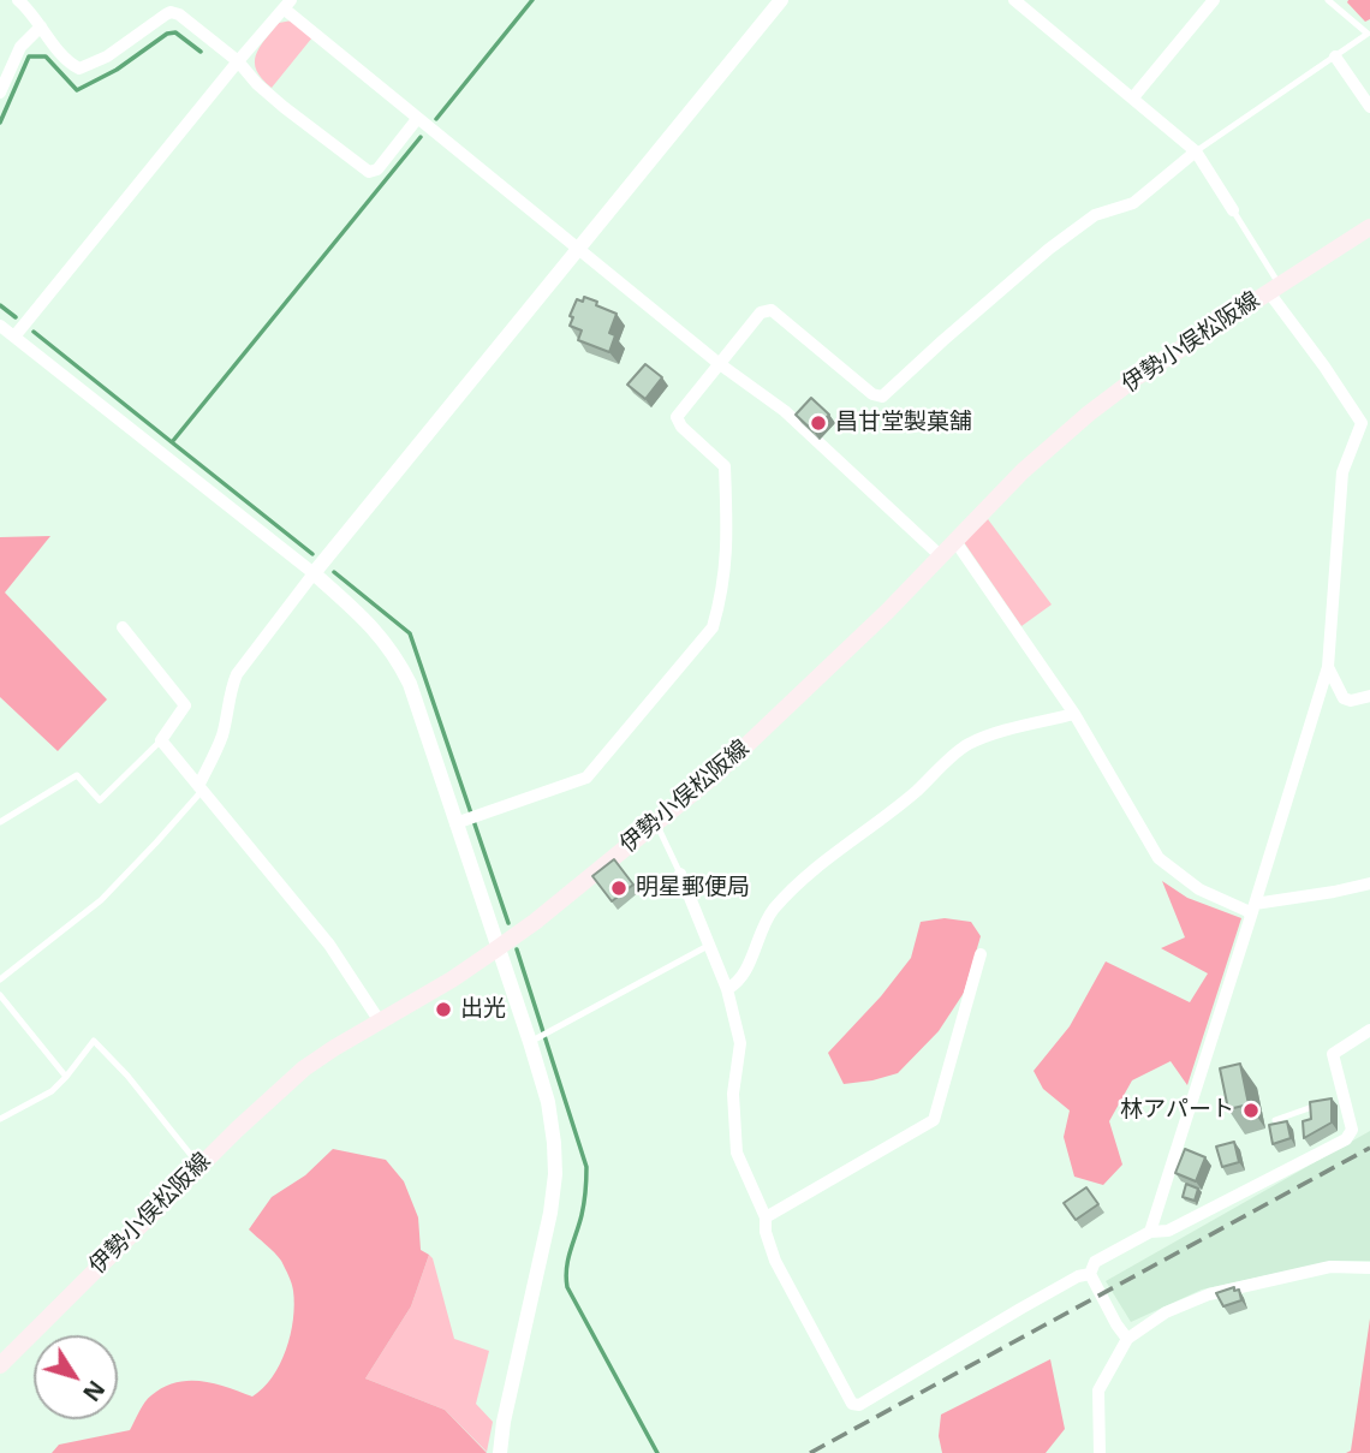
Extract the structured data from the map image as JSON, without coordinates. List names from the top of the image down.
{
  "streets": {
    "main road": ["伊勢小俣松阪線"]
  },
  "places": [
    "昌甘堂製菓舗",
    "明星郵便局",
    "出光",
    "林アパート"
  ],
  "north": "bottom right"
}
